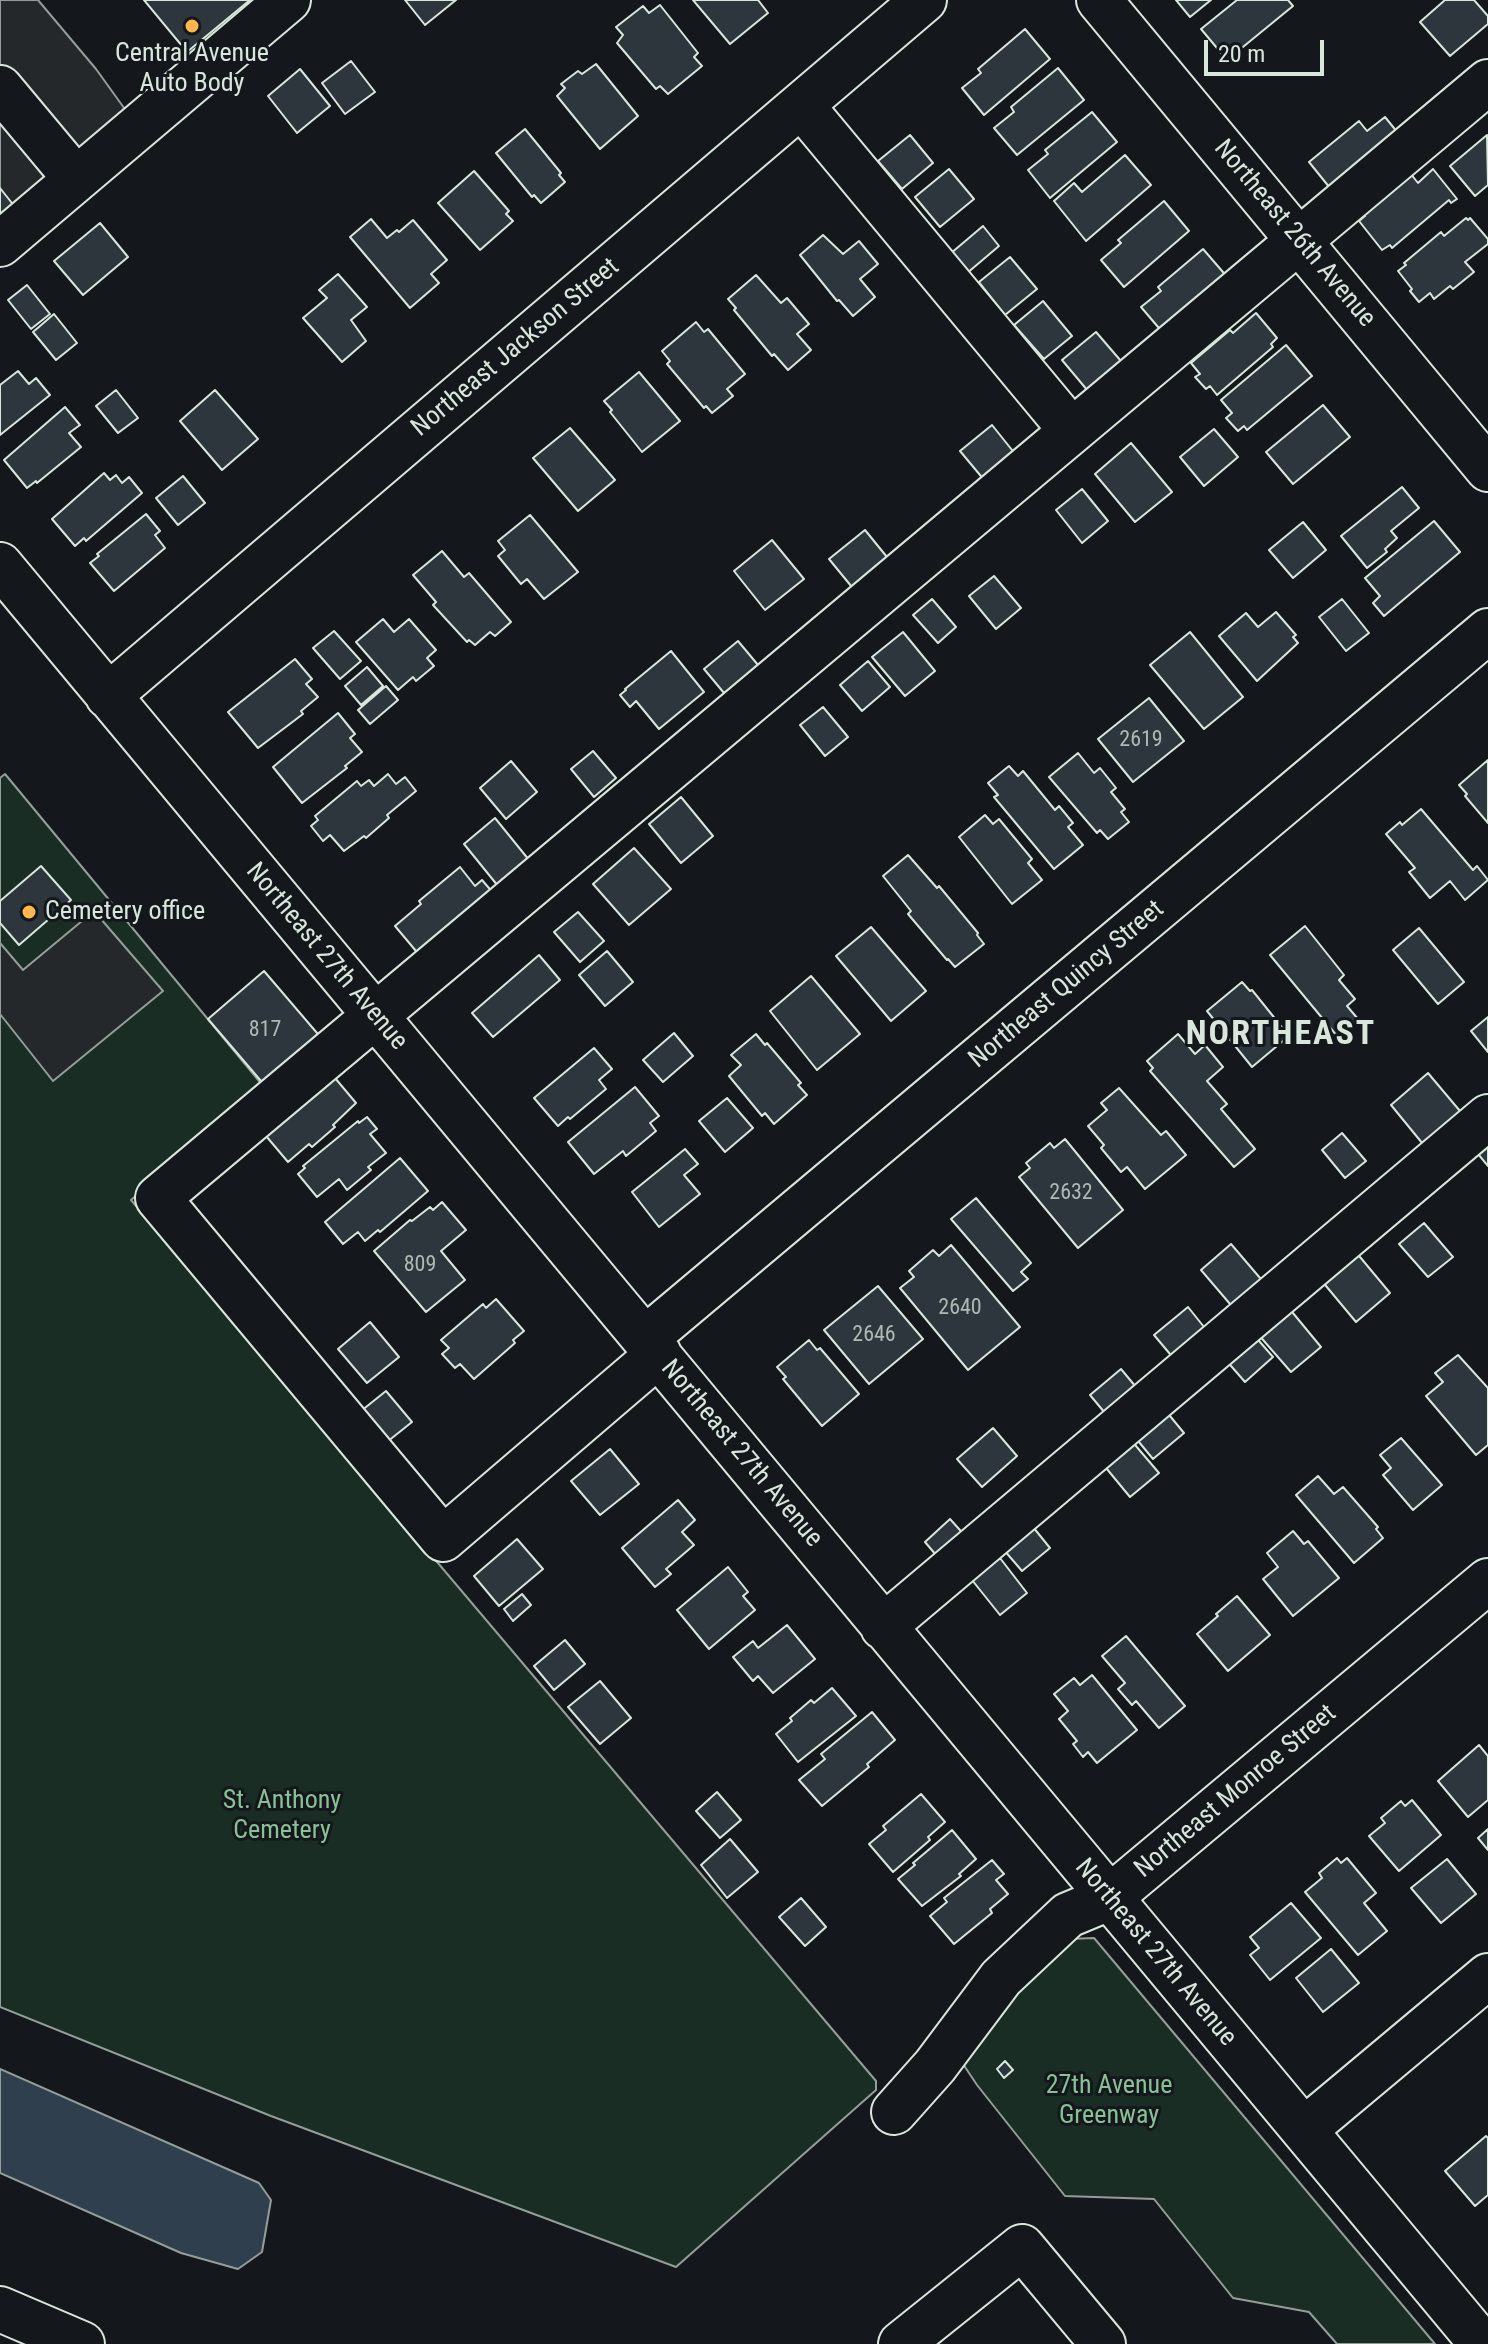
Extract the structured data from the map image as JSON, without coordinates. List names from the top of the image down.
{
  "streets": {
    "street": [
      "Northeast 26th Avenue",
      "Northeast Jackson Street",
      "Northeast 27th Avenue",
      "Northeast Quincy Street",
      "Northeast Monroe Street"
    ]
  },
  "crossings": [
    ["Northeast Jackson Street", "Northeast 27th Avenue"],
    ["Northeast 27th Avenue", "Northeast Quincy Street"],
    ["Northeast 27th Avenue", "Northeast Monroe Street"]
  ],
  "districts": ["NORTHEAST"],
  "parks": ["St. Anthony Cemetery", "27th Avenue Greenway"],
  "places": ["Central Avenue Auto Body", "Cemetery office"],
  "house_numbers": [
    "2619",
    "817",
    "2632",
    "809",
    "2640",
    "2646"
  ],
  "scale_bar": "20 m"
}
